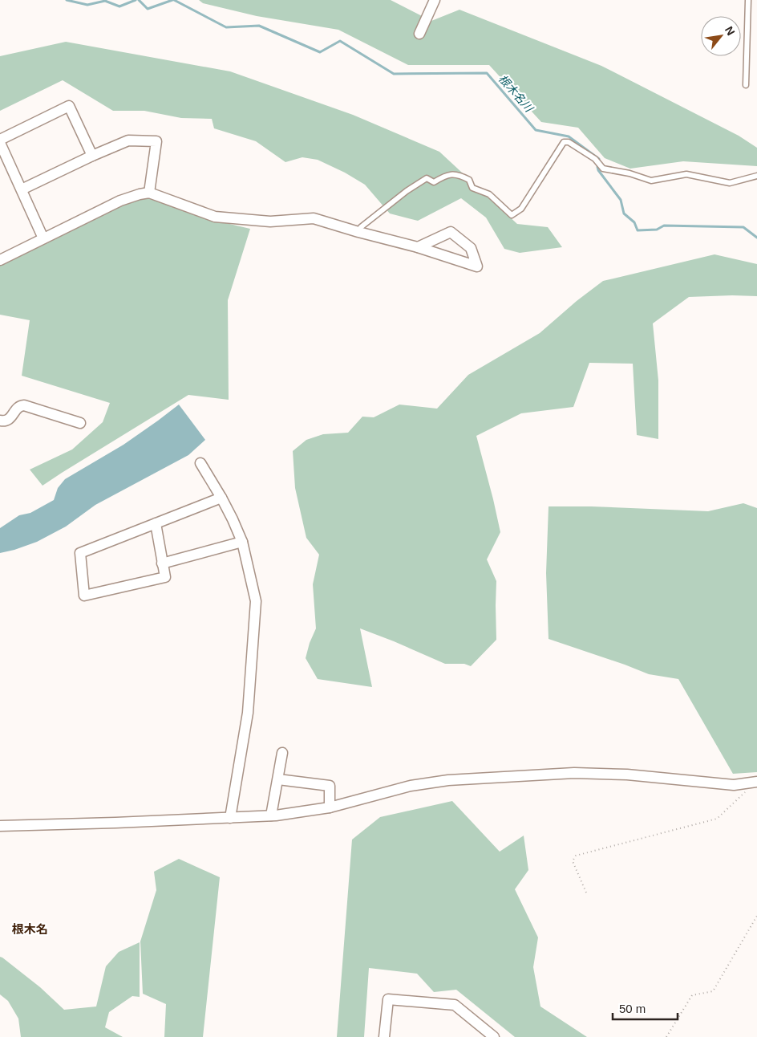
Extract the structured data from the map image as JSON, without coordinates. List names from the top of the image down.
{
  "districts": ["根木名"],
  "water": ["根木名川"],
  "scale_bar": "50 m",
  "north": "top right"
}
